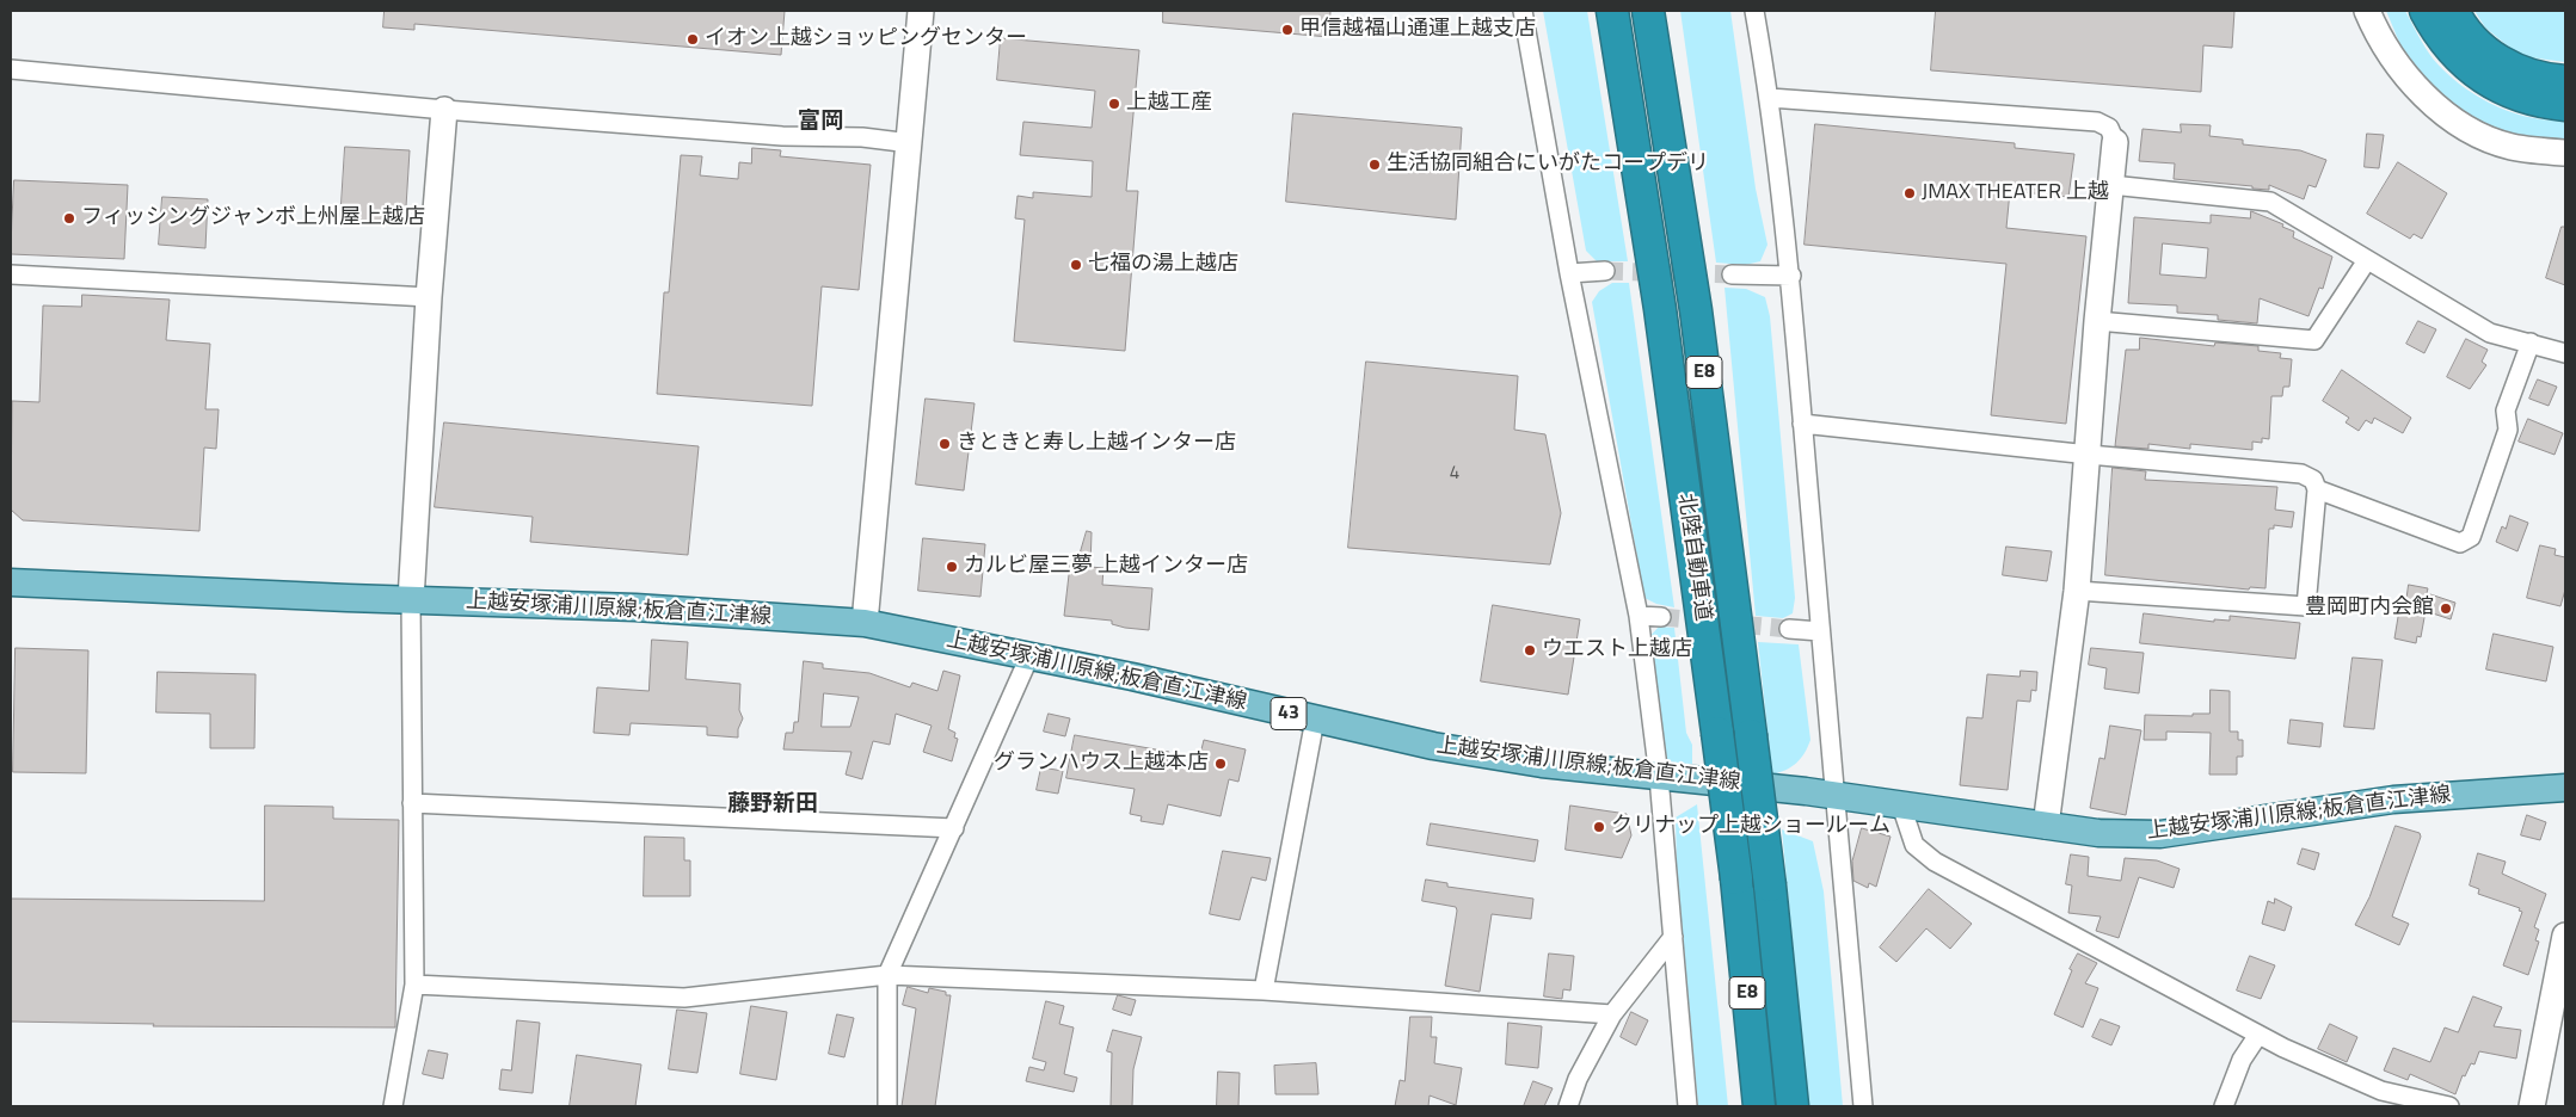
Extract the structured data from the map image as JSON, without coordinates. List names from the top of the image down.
{
  "streets": {
    "highway": ["E8", "北陸自動車道"],
    "main road": ["上越安塚浦川原線;板倉直江津線", "43"]
  },
  "districts": ["富岡", "藤野新田"],
  "places": [
    "甲信越福山通運上越支店",
    "イオン上越ショッピングセンター",
    "上越工産",
    "生活協同組合にいがたコープデリ",
    "JMAX THEATER 上越",
    "フィッシングジャンボ上州屋上越店",
    "七福の湯上越店",
    "きときと寿し上越インター店",
    "カルビ屋三夢 上越インター店",
    "豊岡町内会館",
    "ウエスト上越店",
    "グランハウス上越本店",
    "クリナップ上越ショールーム"
  ],
  "house_numbers": ["4"]
}
